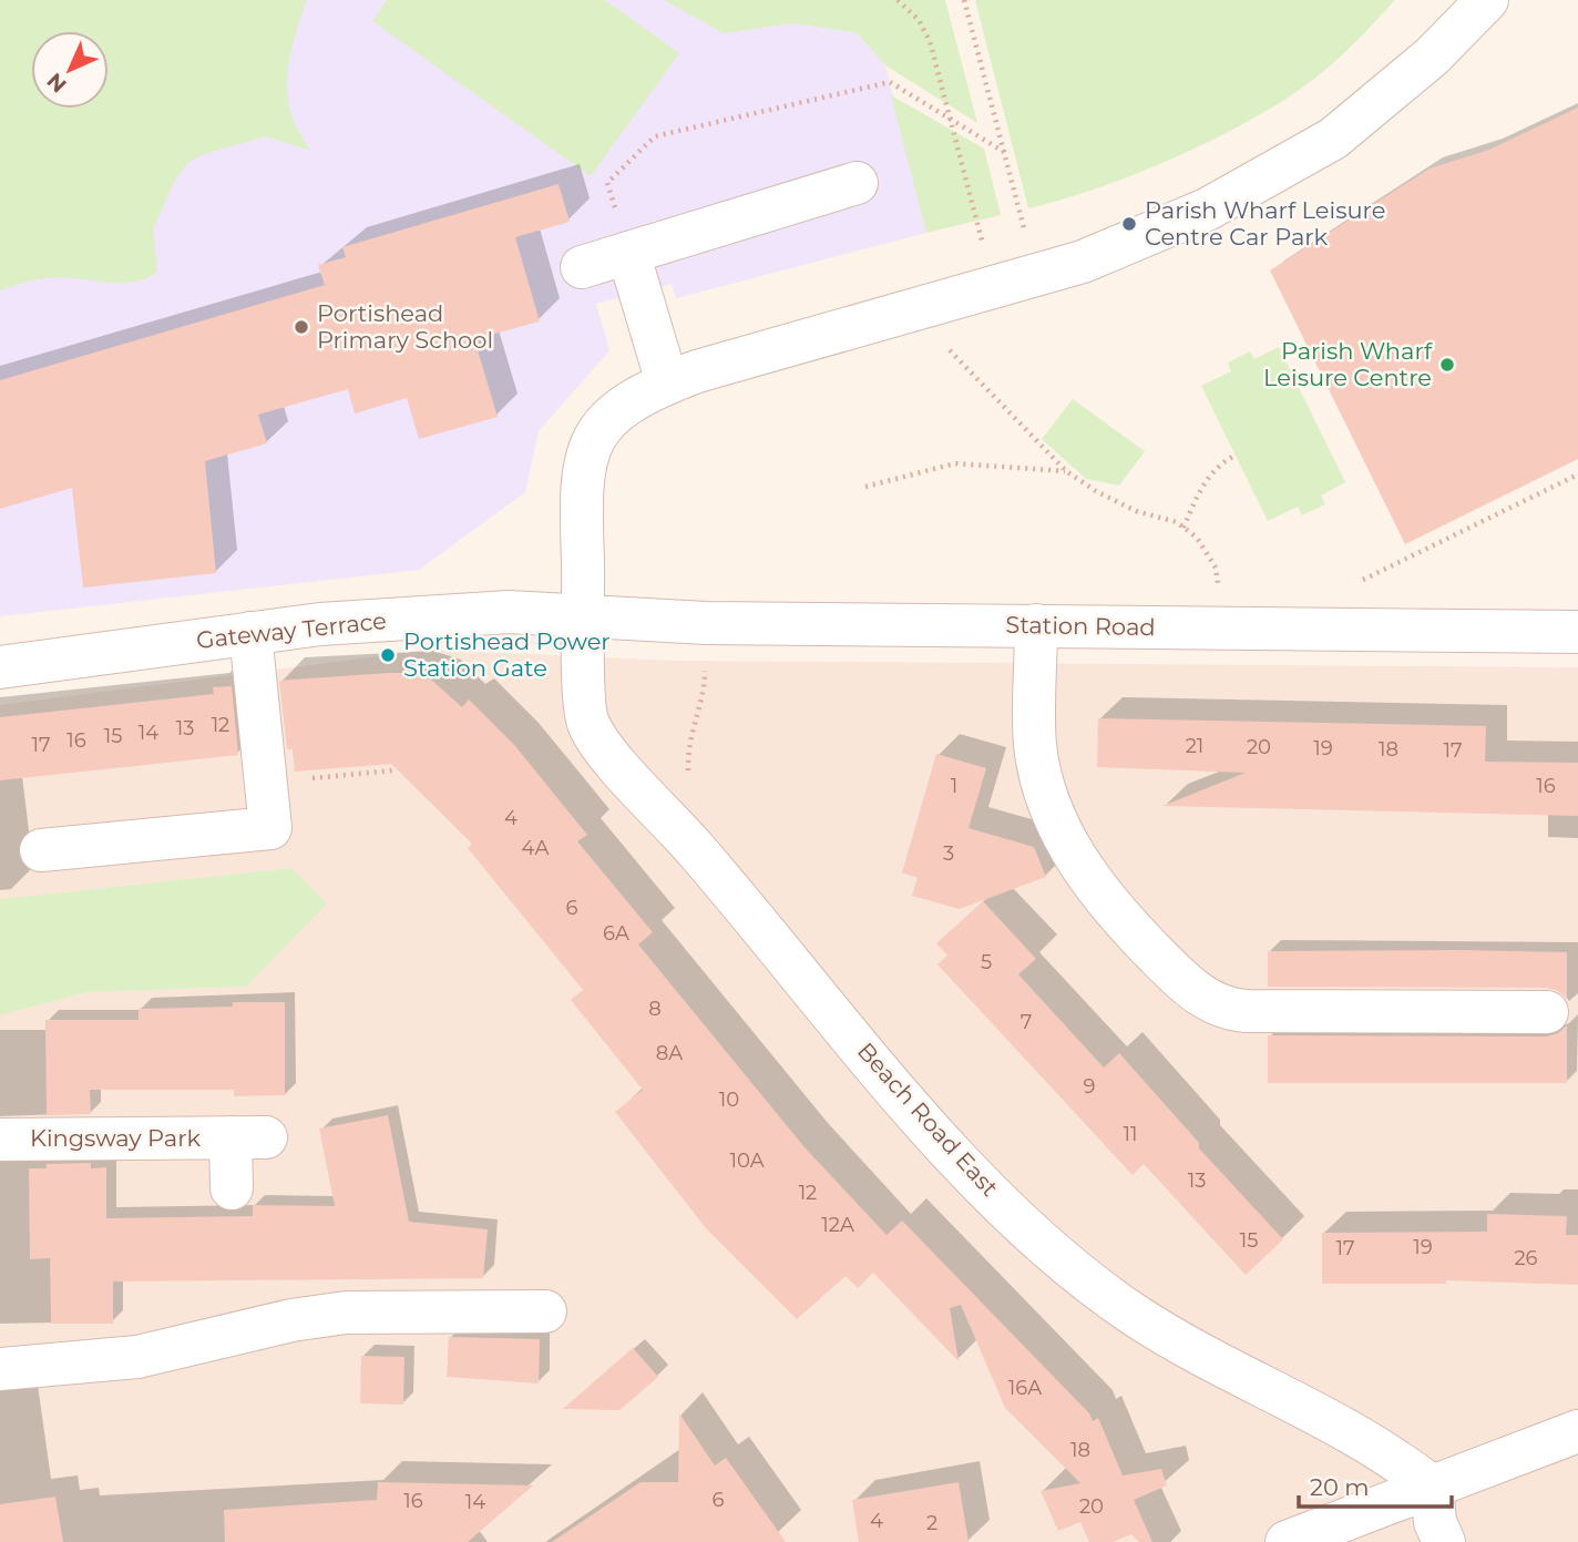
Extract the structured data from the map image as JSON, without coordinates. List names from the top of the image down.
{
  "streets": {
    "street": [
      "Station Road",
      "Gateway Terrace",
      "Beach Road East",
      "Kingsway Park"
    ]
  },
  "crossings": [
    ["Station Road", "Gateway Terrace"],
    ["Station Road", "Beach Road East"],
    ["Gateway Terrace", "Beach Road East"]
  ],
  "places": [
    "Parish Wharf Leisure Centre Car Park",
    "Portishead Primary School",
    "Parish Wharf Leisure Centre",
    "Portishead Power Station Gate"
  ],
  "house_numbers": [
    "12",
    "13",
    "14",
    "15",
    "16",
    "17",
    "21",
    "20",
    "19",
    "18",
    "17",
    "1",
    "16",
    "4",
    "4A",
    "3",
    "6",
    "6A",
    "5",
    "8",
    "7",
    "8A",
    "9",
    "10",
    "11",
    "10A",
    "13",
    "12",
    "12A",
    "15",
    "19",
    "17",
    "26",
    "16A",
    "18",
    "6",
    "16",
    "14",
    "20",
    "4",
    "2"
  ],
  "scale_bar": "20 m",
  "north": "bottom left"
}
